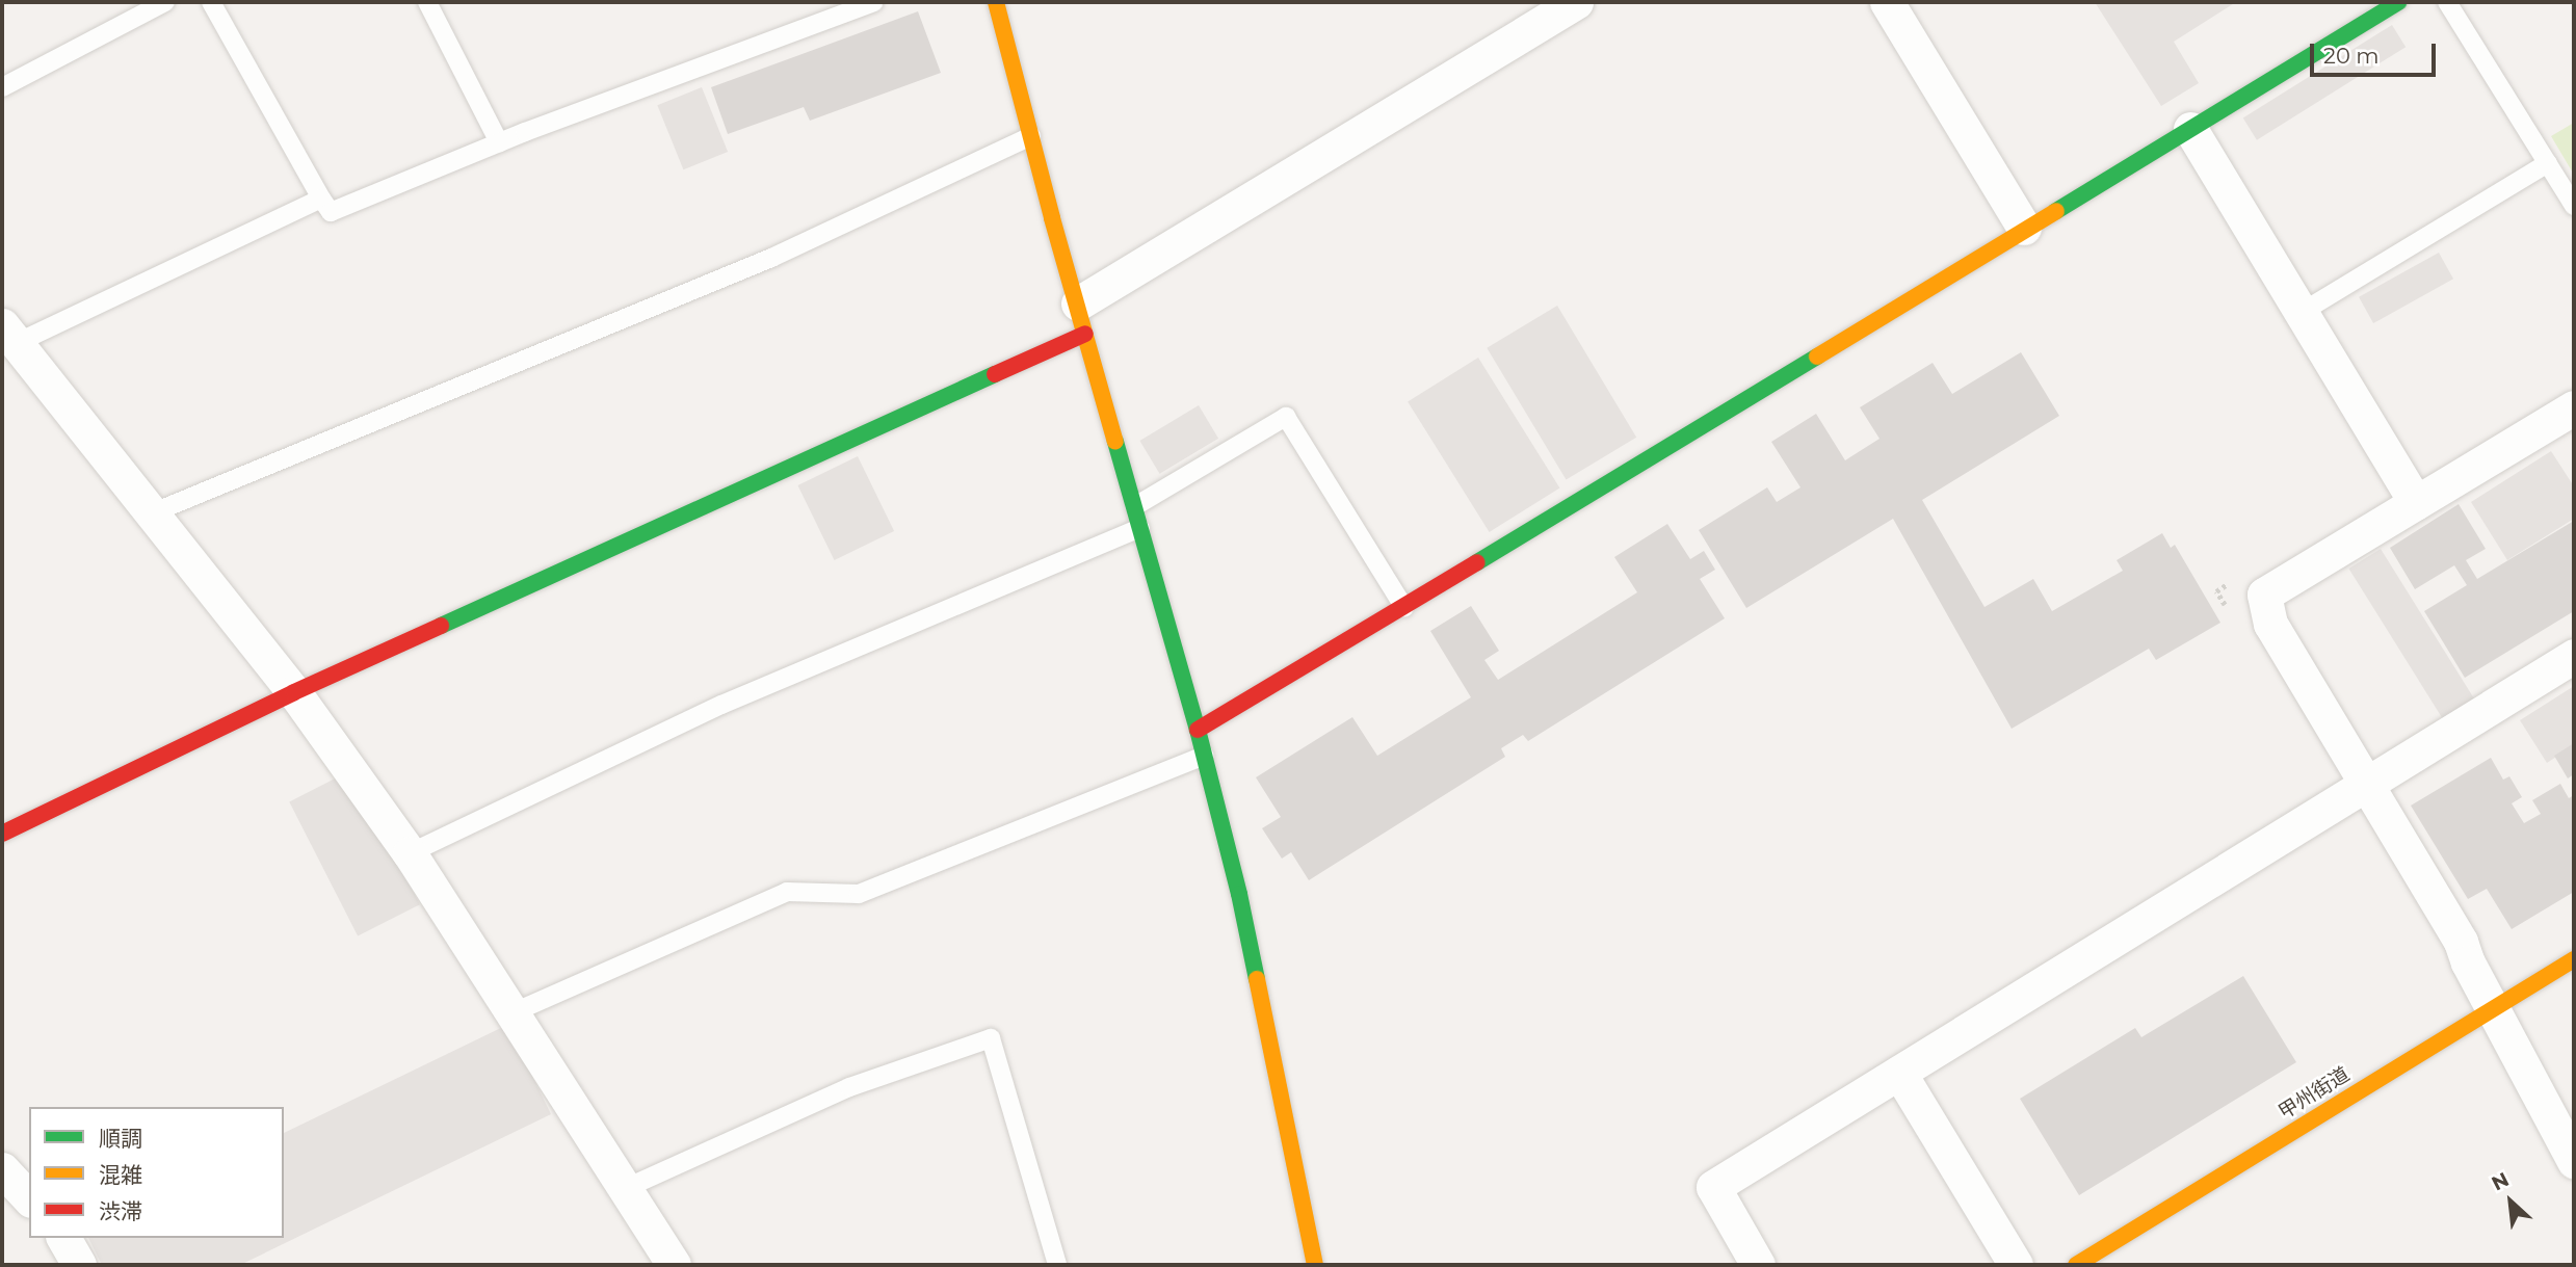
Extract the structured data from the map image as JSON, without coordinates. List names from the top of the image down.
{
  "streets": {
    "main road": ["甲州街道"]
  },
  "legend": ["順調", "混雑", "渋滞"],
  "scale_bar": "20 m",
  "north": "top left"
}
